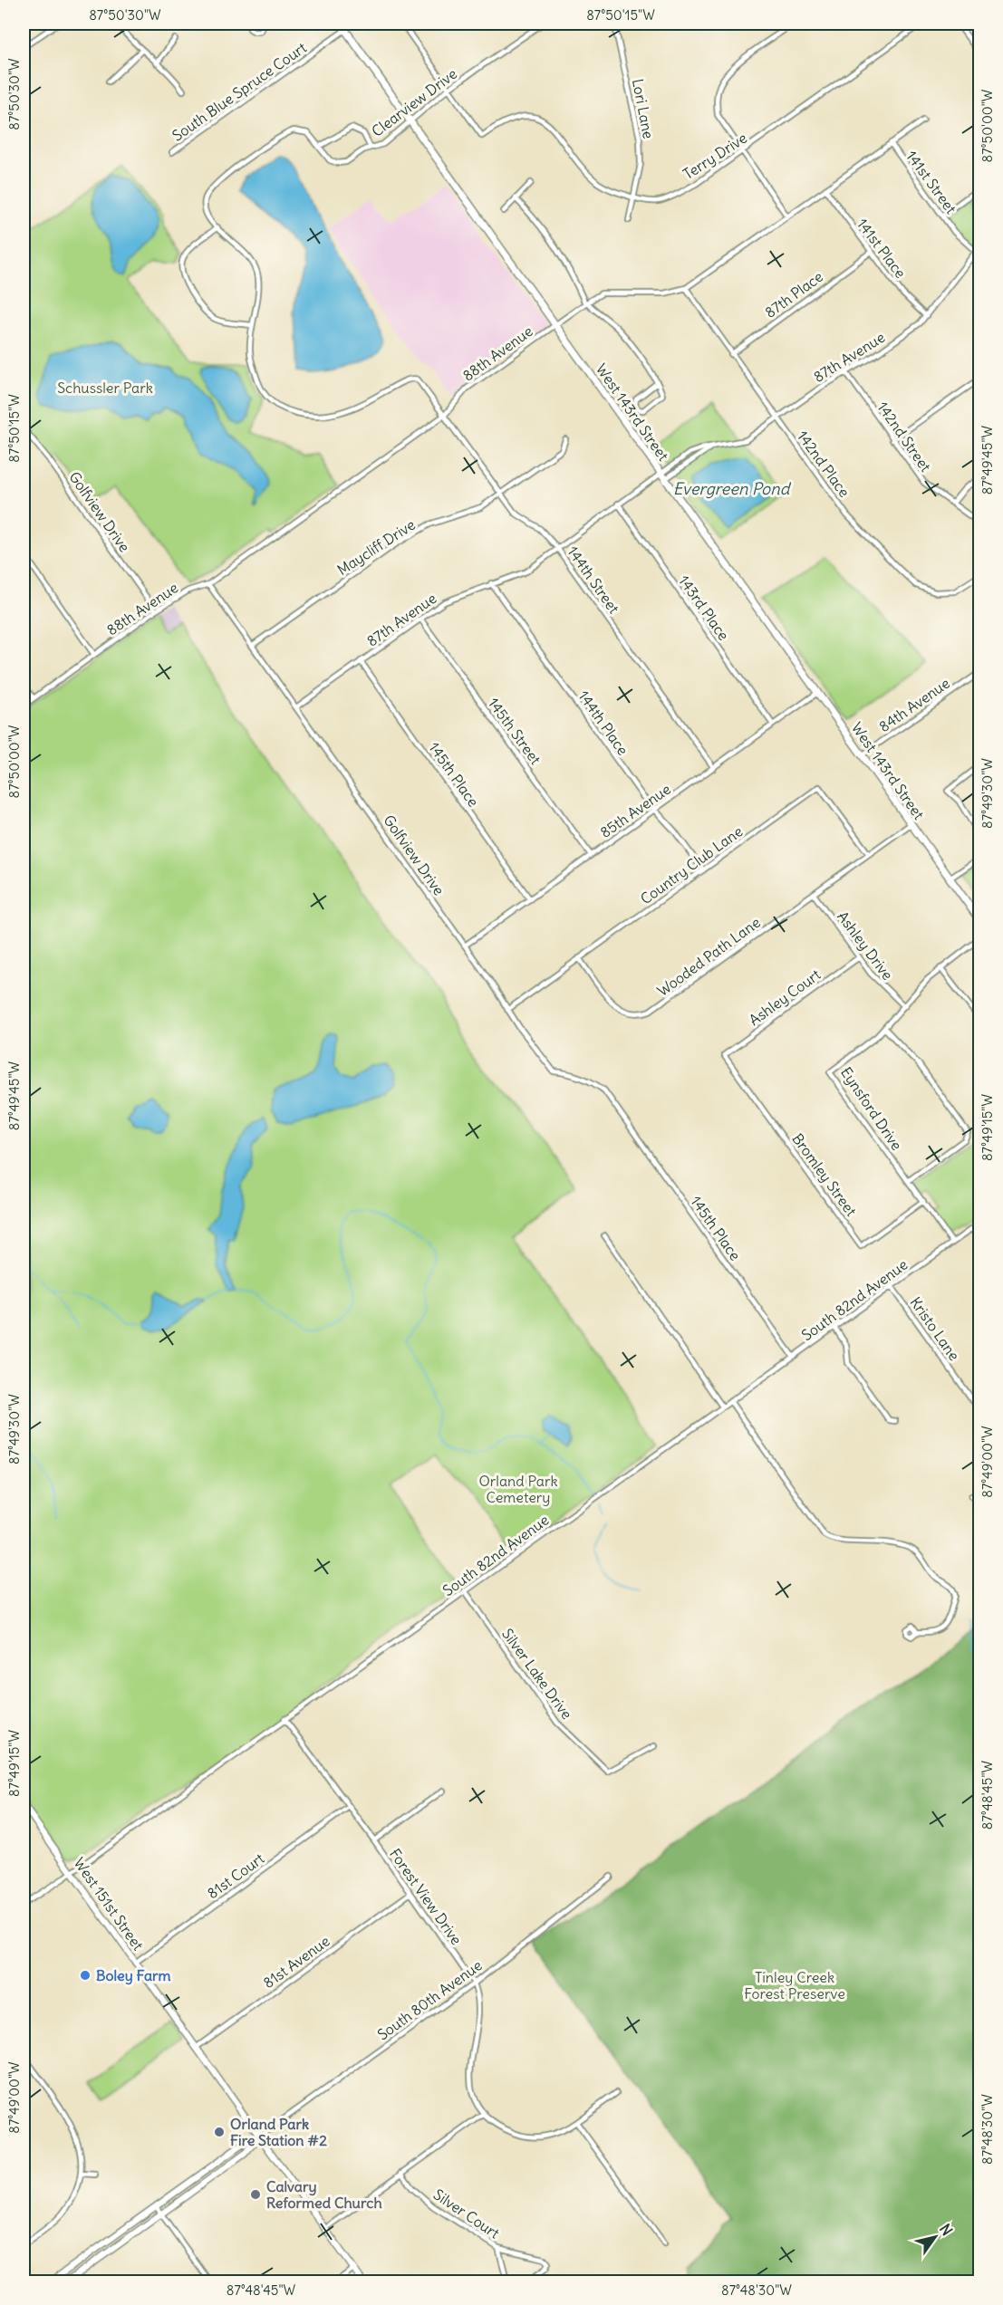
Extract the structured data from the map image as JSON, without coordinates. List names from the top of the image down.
{
  "streets": {
    "main road": ["West 143rd Street"],
    "street": [
      "South Blue Spruce Court",
      "Clearview Drive",
      "Lori Lane",
      "Terry Drive",
      "141st Street",
      "141st Place",
      "87th Place",
      "88th Avenue",
      "87th Avenue",
      "142nd Street",
      "142nd Place",
      "Golfview Drive",
      "Maycliff Drive",
      "144th Street",
      "143rd Place",
      "84th Avenue",
      "144th Place",
      "145th Street",
      "145th Place",
      "85th Avenue",
      "Country Club Lane",
      "Ashley Drive",
      "Wooded Path Lane",
      "Ashley Court",
      "Eynsford Drive",
      "Bromley Street",
      "South 82nd Avenue",
      "Kristo Lane",
      "Silver Lake Drive",
      "81st Court",
      "Forest View Drive",
      "West 151st Street",
      "81st Avenue",
      "South 80th Avenue",
      "Silver Court"
    ]
  },
  "crossings": [
    ["South Blue Spruce Court", "West 143rd Street"],
    ["Clearview Drive", "Terry Drive"],
    ["Clearview Drive", "88th Avenue"],
    ["Clearview Drive", "West 143rd Street"],
    ["Clearview Drive", "144th Street"],
    ["Lori Lane", "Terry Drive"],
    ["141st Street", "88th Avenue"],
    ["141st Street", "87th Avenue"],
    ["141st Place", "87th Place"],
    ["141st Place", "88th Avenue"],
    ["141st Place", "87th Avenue"],
    ["87th Place", "142nd Place"],
    ["88th Avenue", "West 143rd Street"],
    ["88th Avenue", "142nd Place"],
    ["88th Avenue", "Golfview Drive"],
    ["88th Avenue", "144th Street"],
    ["87th Avenue", "West 143rd Street"],
    ["87th Avenue", "142nd Street"],
    ["87th Avenue", "142nd Place"],
    ["87th Avenue", "Golfview Drive"],
    ["87th Avenue", "144th Street"],
    ["87th Avenue", "143rd Place"],
    ["87th Avenue", "144th Place"],
    ["87th Avenue", "145th Street"],
    ["87th Avenue", "145th Place"],
    ["West 143rd Street", "84th Avenue"],
    ["West 143rd Street", "85th Avenue"],
    ["West 143rd Street", "Wooded Path Lane"],
    ["Golfview Drive", "Maycliff Drive"],
    ["Golfview Drive", "145th Place"],
    ["Golfview Drive", "85th Avenue"],
    ["Golfview Drive", "Country Club Lane"],
    ["Maycliff Drive", "144th Street"],
    ["144th Street", "85th Avenue"],
    ["143rd Place", "85th Avenue"],
    ["144th Place", "85th Avenue"],
    ["144th Place", "Country Club Lane"],
    ["145th Street", "85th Avenue"],
    ["145th Place", "85th Avenue"],
    ["145th Place", "South 82nd Avenue"],
    ["Country Club Lane", "Wooded Path Lane"],
    ["Ashley Drive", "Wooded Path Lane"],
    ["Ashley Drive", "Ashley Court"],
    ["Ashley Drive", "Eynsford Drive"],
    ["Ashley Court", "Bromley Street"],
    ["Eynsford Drive", "Bromley Street"],
    ["Eynsford Drive", "South 82nd Avenue"],
    ["South 82nd Avenue", "Kristo Lane"],
    ["South 82nd Avenue", "Silver Lake Drive"],
    ["South 82nd Avenue", "Forest View Drive"],
    ["South 82nd Avenue", "West 151st Street"],
    ["81st Court", "Forest View Drive"],
    ["81st Court", "West 151st Street"],
    ["Forest View Drive", "81st Avenue"],
    ["Forest View Drive", "South 80th Avenue"],
    ["West 151st Street", "81st Avenue"],
    ["West 151st Street", "South 80th Avenue"]
  ],
  "water": ["Evergreen Pond"],
  "parks": ["Schussler Park", "Orland Park Cemetery", "Tinley Creek Forest Preserve"],
  "places": ["Boley Farm", "Orland Park Fire Station #2", "Calvary Reformed Church"],
  "north": "top right",
  "coordinates": [
    "87°50'30\"W",
    "87°50'15\"W",
    "87°50'00\"W",
    "87°49'45\"W",
    "87°49'30\"W",
    "87°49'15\"W",
    "87°49'00\"W",
    "87°48'45\"W",
    "87°48'30\"W"
  ]
}
